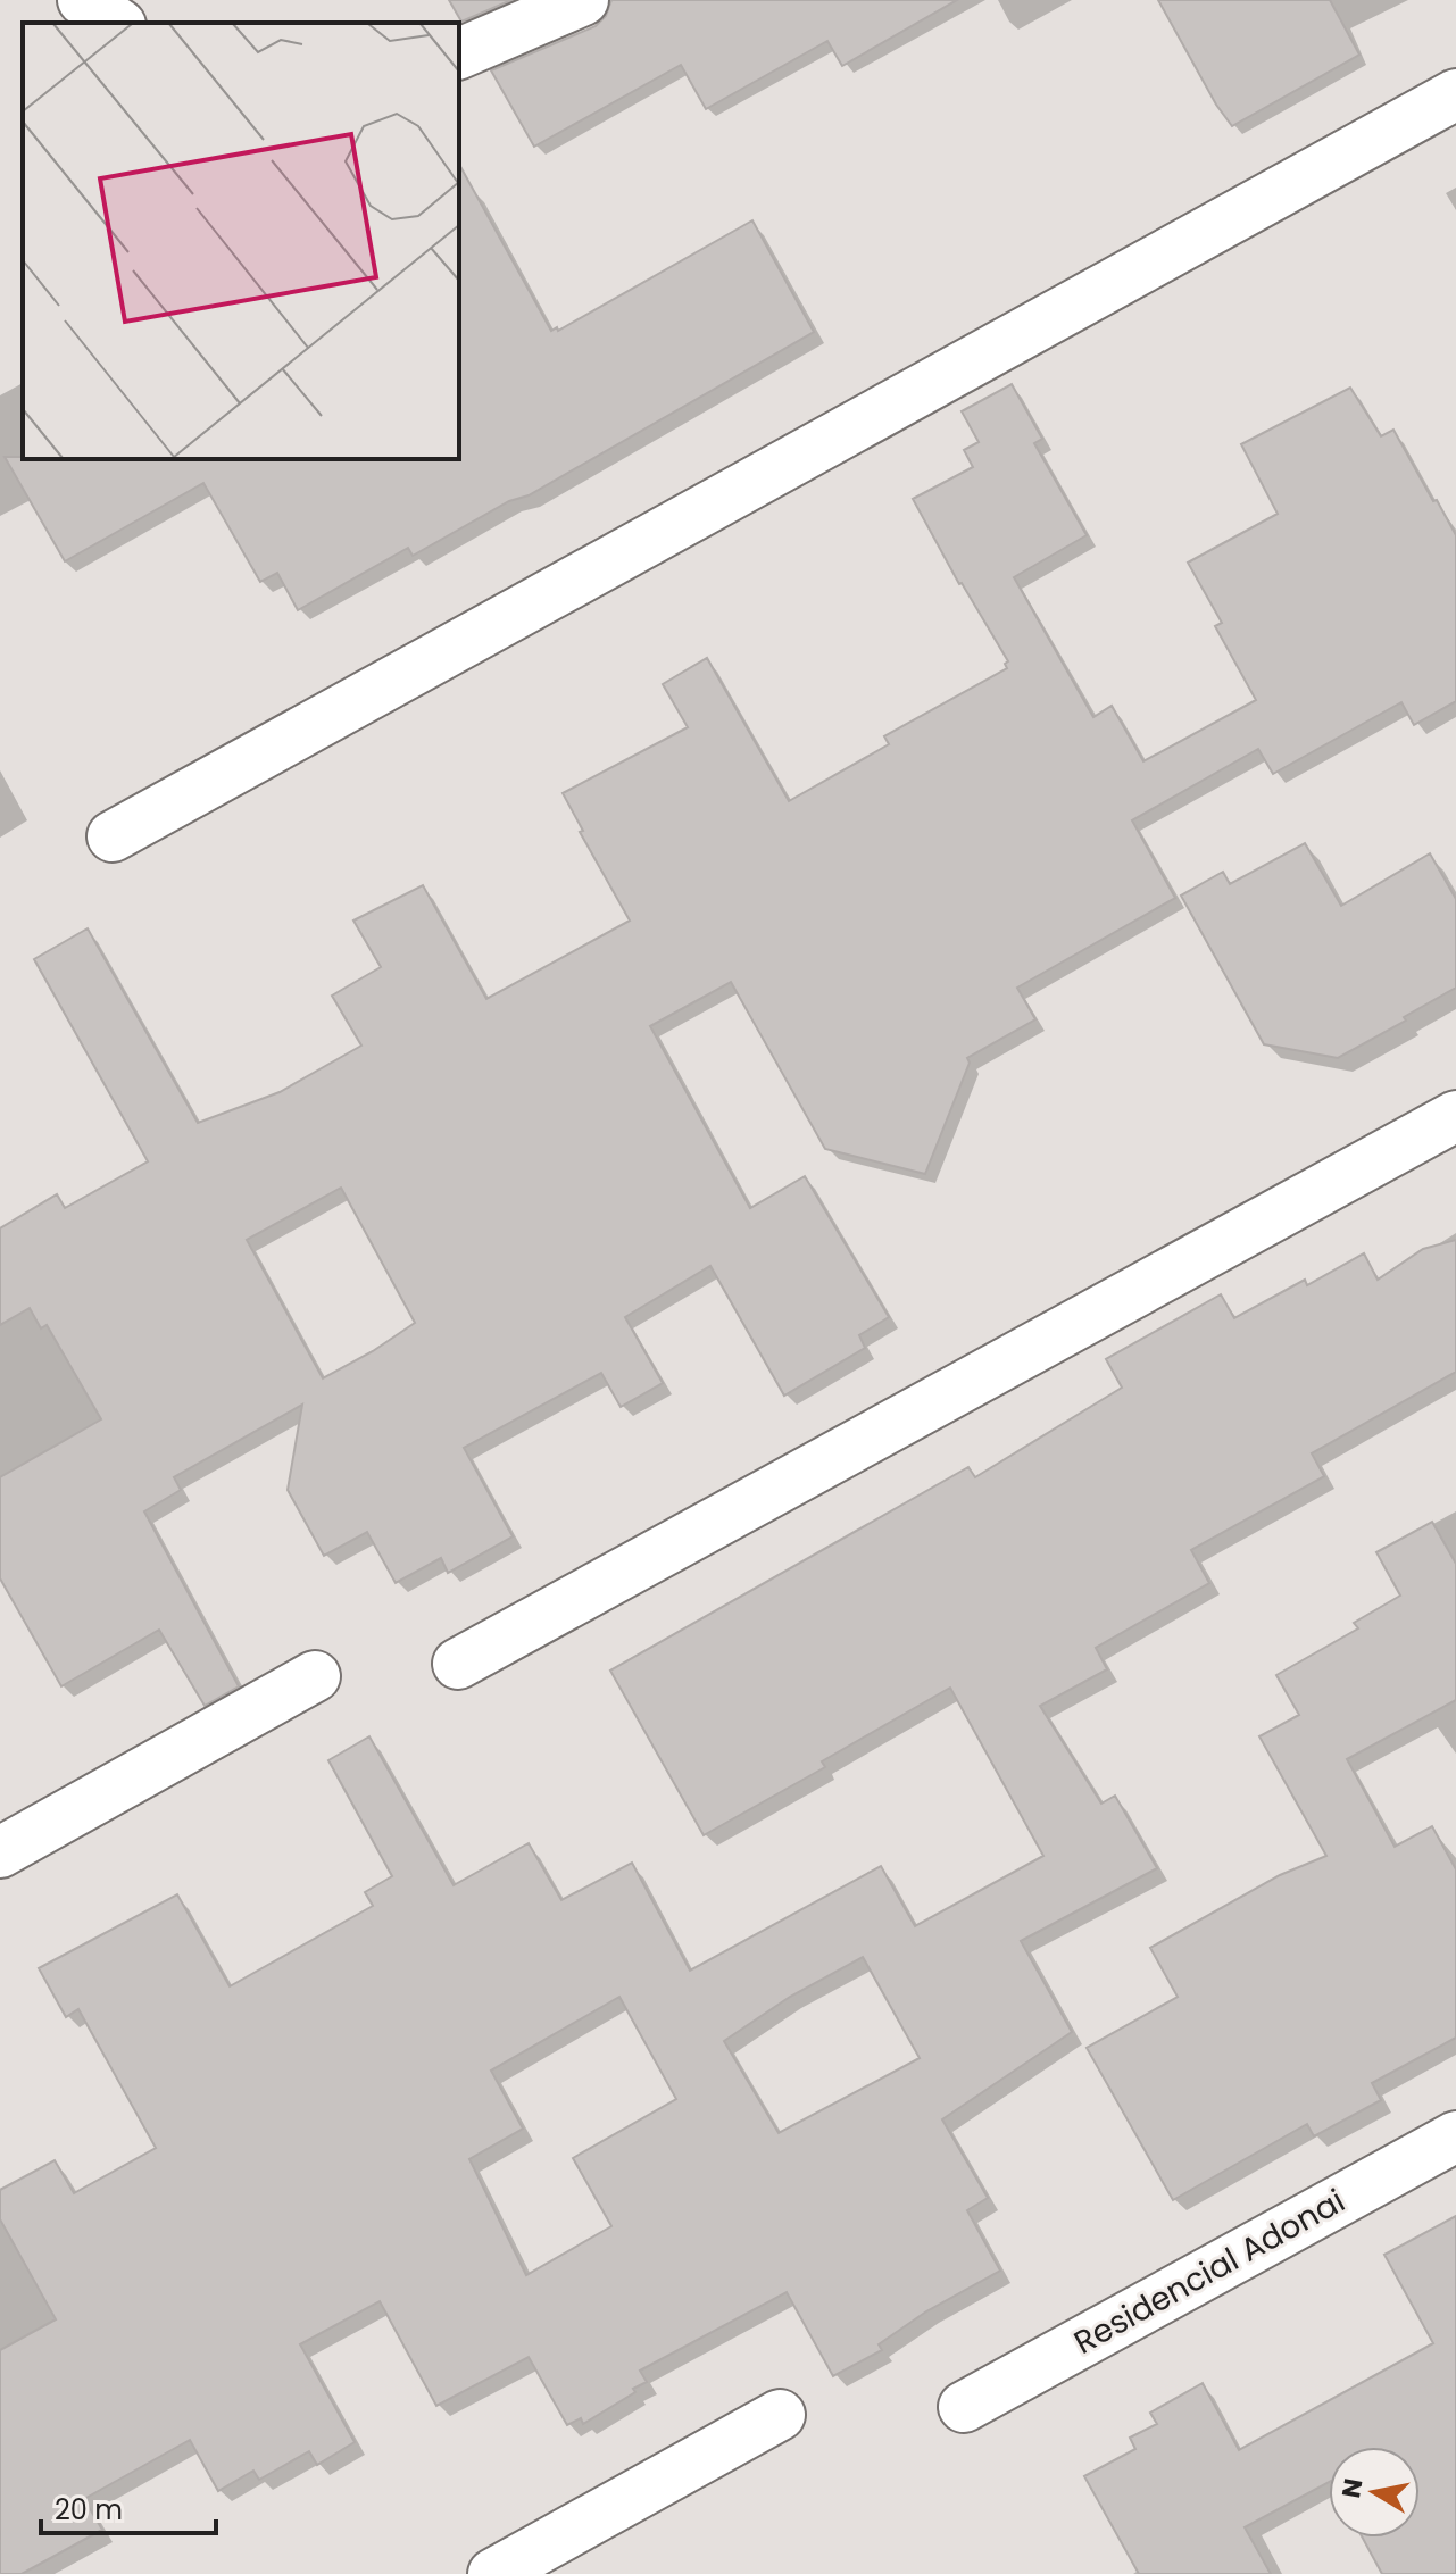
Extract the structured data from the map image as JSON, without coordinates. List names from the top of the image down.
{
  "streets": {
    "street": ["Residencial Adonai"]
  },
  "scale_bar": "20 m",
  "north": "left"
}
